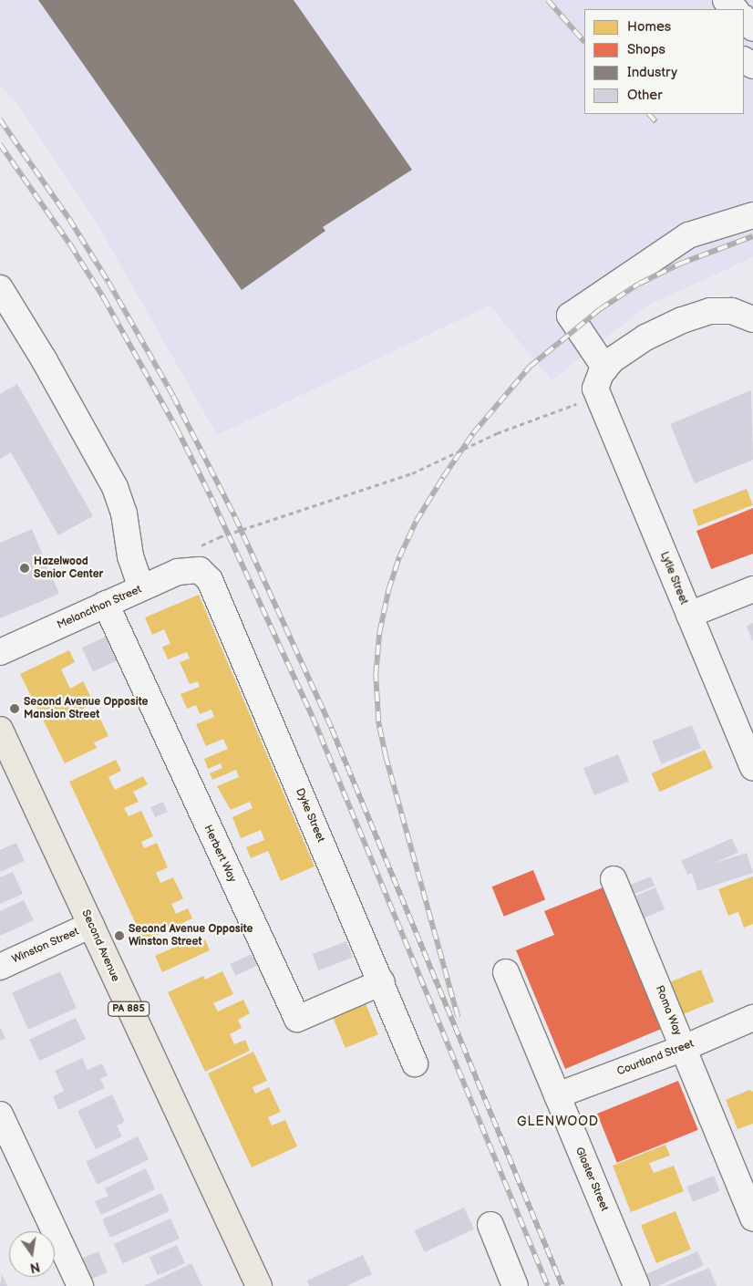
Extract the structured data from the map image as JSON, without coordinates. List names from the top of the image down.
{
  "streets": {
    "main road": ["Second Avenue", "PA 885"],
    "street": [
      "Lytle Street",
      "Melancthon Street",
      "Dyke Street",
      "Herbert Way",
      "Winston Street",
      "Roma Way",
      "Courtland Street",
      "Gloster Street"
    ]
  },
  "crossings": [
    ["Melancthon Street", "Dyke Street"],
    ["Melancthon Street", "Herbert Way"],
    ["Dyke Street", "Herbert Way"],
    ["Winston Street", "Second Avenue"],
    ["Roma Way", "Courtland Street"],
    ["Courtland Street", "Gloster Street"]
  ],
  "districts": ["GLENWOOD"],
  "places": ["Hazelwood Senior Center", "Second Avenue Opposite Mansion Street", "Second Avenue Opposite Winston Street"],
  "legend": [
    "Homes",
    "Shops",
    "Industry",
    "Other"
  ],
  "north": "bottom"
}
